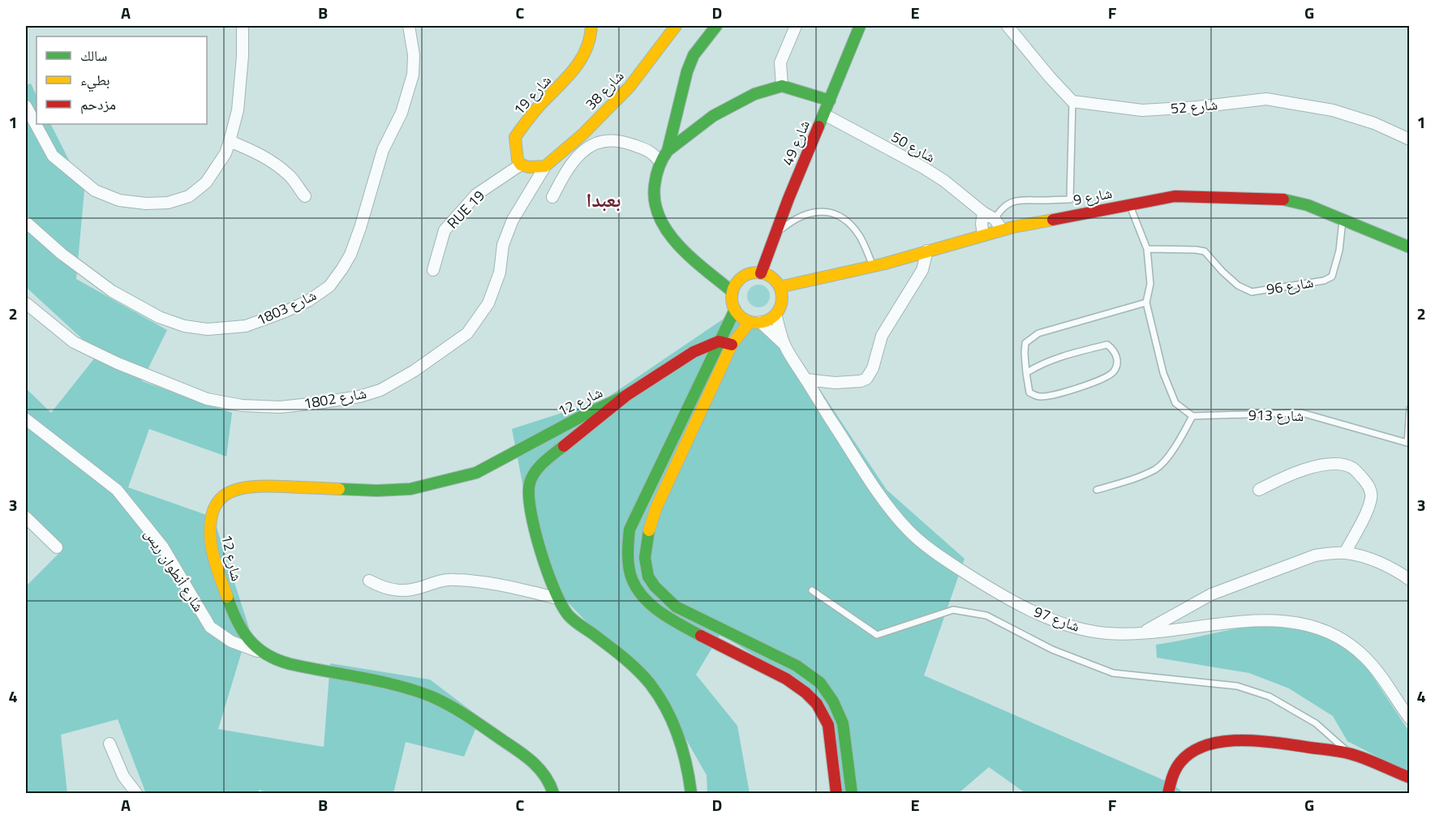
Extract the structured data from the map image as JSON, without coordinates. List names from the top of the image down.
{
  "streets": {
    "main road": [
      "شارع 38",
      "شارع 19",
      "شارع 49",
      "شارع 9",
      "شارع 12"
    ],
    "street": [
      "شارع 52",
      "شارع 50",
      "RUE 19",
      "شارع 1803",
      "شارع 1802",
      "شارع أنطوان ريس",
      "شارع 97"
    ],
    "lane": ["شارع 96", "شارع 913"]
  },
  "crossings": [
    ["شارع 38", "شارع 1802"],
    ["شارع 19", "RUE 19"],
    ["شارع 49", "شارع 50"],
    ["شارع 49", "شارع 9"],
    ["شارع 49", "شارع 97"],
    ["شارع 50", "شارع 9"],
    ["شارع 9", "شارع 96"],
    ["شارع 9", "شارع 97"],
    ["شارع 12", "شارع أنطوان ريس"]
  ],
  "districts": ["بعبدا"],
  "legend": ["سالك", "بطيء", "مزدحم"],
  "grid": {
    "columns": [
      "A",
      "B",
      "C",
      "D",
      "E",
      "F",
      "G"
    ],
    "rows": [
      "1",
      "2",
      "3",
      "4"
    ]
  }
}
